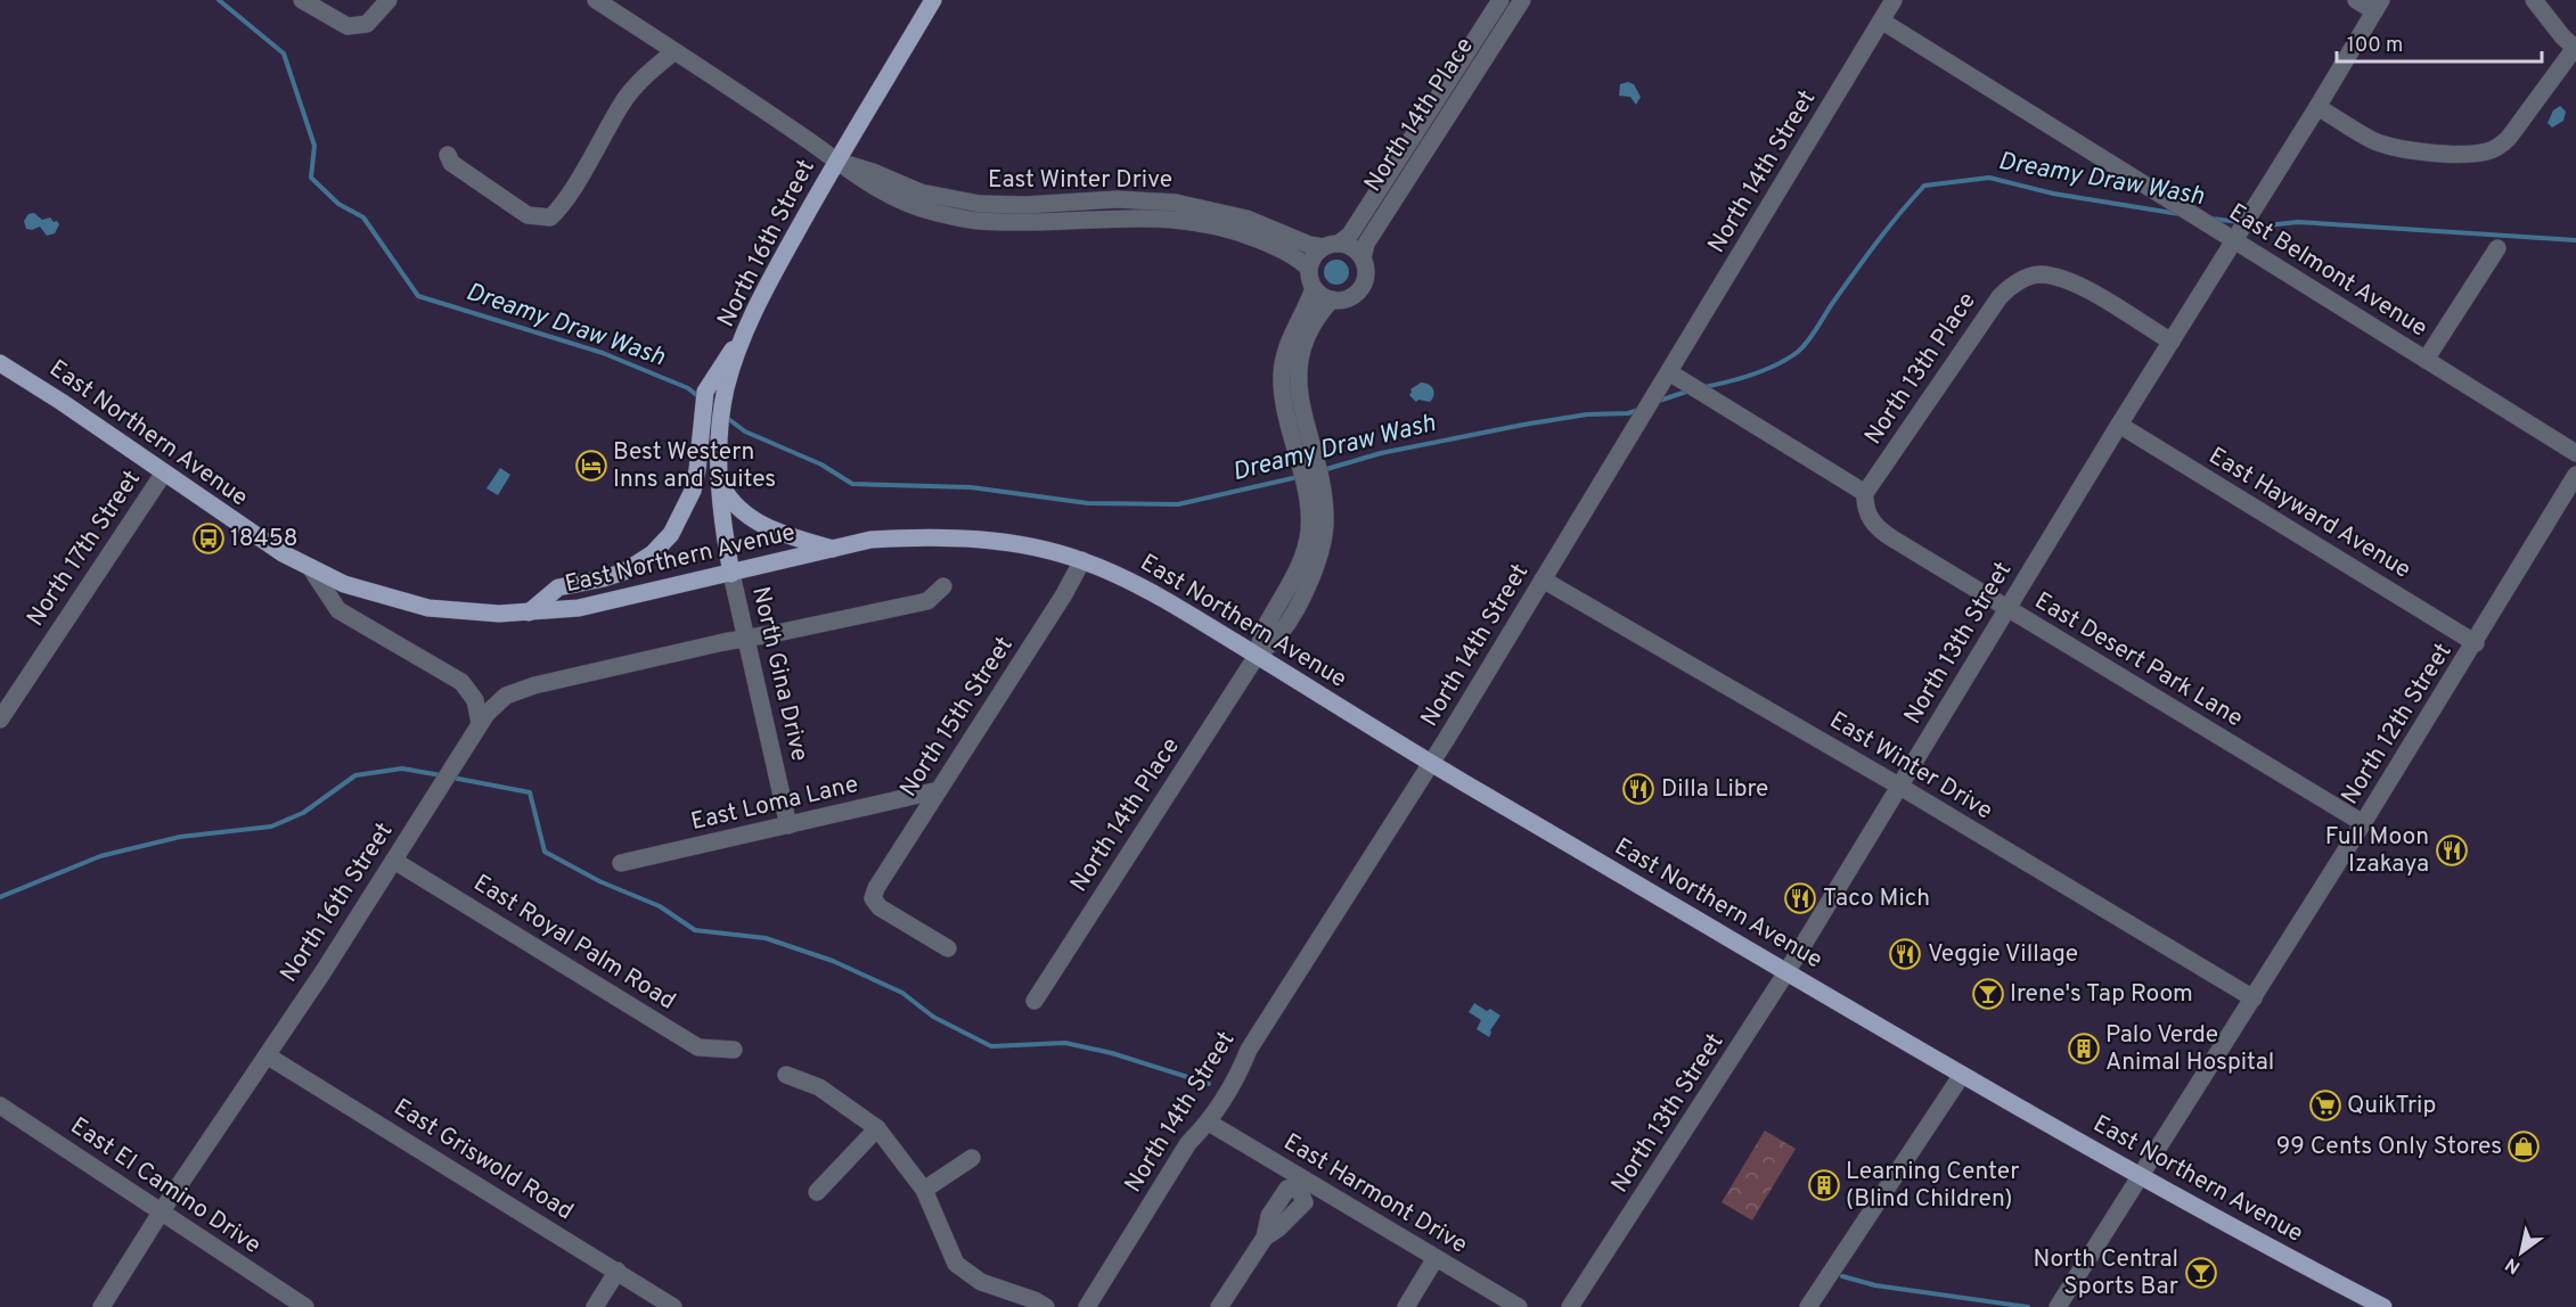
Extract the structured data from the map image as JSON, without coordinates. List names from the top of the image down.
{
  "streets": {
    "main road": ["North 16th Street", "East Northern Avenue"],
    "street": [
      "North 14th Place",
      "North 14th Street",
      "East Winter Drive",
      "East Belmont Avenue",
      "North 13th Place",
      "East Hayward Avenue",
      "North 17th Street",
      "North 13th Street",
      "East Desert Park Lane",
      "North Gina Drive",
      "North 15th Street",
      "North 12th Street",
      "East Loma Lane",
      "East Royal Palm Road",
      "East Griswold Road",
      "East El Camino Drive",
      "East Harmont Drive"
    ]
  },
  "crossings": [
    ["North 14th Place", "East Winter Drive"],
    ["North 14th Place", "East Northern Avenue"],
    ["North 14th Street", "East Winter Drive"],
    ["North 14th Street", "East Belmont Avenue"],
    ["North 14th Street", "East Northern Avenue"],
    ["North 14th Street", "East Desert Park Lane"],
    ["North 14th Street", "East Harmont Drive"],
    ["East Winter Drive", "North 16th Street"],
    ["East Winter Drive", "North 13th Street"],
    ["East Winter Drive", "North 12th Street"],
    ["North 16th Street", "East Northern Avenue"],
    ["North 16th Street", "North Gina Drive"],
    ["North 16th Street", "East Royal Palm Road"],
    ["North 16th Street", "East Griswold Road"],
    ["North 16th Street", "East El Camino Drive"],
    ["East Belmont Avenue", "North 13th Street"],
    ["North 13th Place", "North 13th Street"],
    ["North 13th Place", "East Desert Park Lane"],
    ["East Northern Avenue", "North 17th Street"],
    ["East Northern Avenue", "North 13th Street"],
    ["East Northern Avenue", "North Gina Drive"],
    ["East Northern Avenue", "North 15th Street"],
    ["East Northern Avenue", "North 12th Street"],
    ["East Hayward Avenue", "North 13th Street"],
    ["East Hayward Avenue", "North 12th Street"],
    ["North 13th Street", "East Desert Park Lane"],
    ["East Desert Park Lane", "North 12th Street"],
    ["North Gina Drive", "East Loma Lane"],
    ["North 15th Street", "East Loma Lane"]
  ],
  "water": ["Dreamy Draw Wash"],
  "places": {
    "hotel": ["Best Western Inns and Suites"],
    "bus stop": ["18458"],
    "restaurant": [
      "Dilla Libre",
      "Full Moon Izakaya",
      "Taco Mich",
      "Veggie Village"
    ],
    "bar": ["Irene's Tap Room", "North Central Sports Bar"],
    "building": ["Palo Verde Animal Hospital", "Learning Center (Blind Children)"],
    "supermarket": ["QuikTrip"],
    "shop": ["99 Cents Only Stores"]
  },
  "scale_bar": "100 m",
  "north": "bottom left"
}
